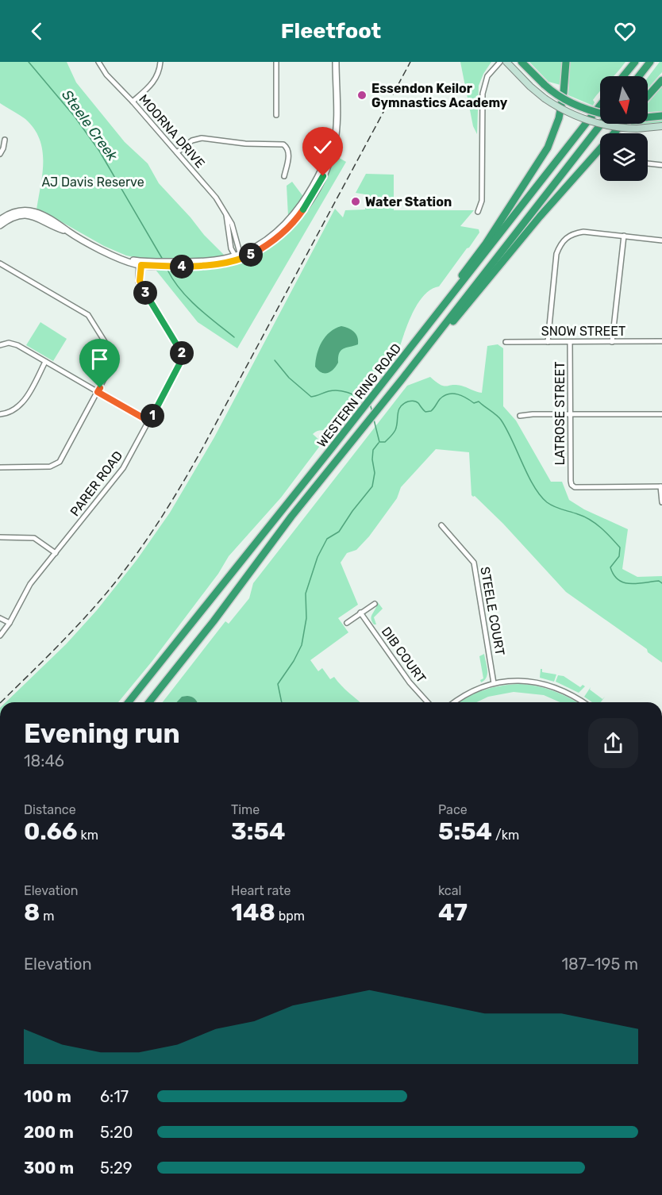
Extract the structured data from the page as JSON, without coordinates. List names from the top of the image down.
{
  "streets": {
    "highway": ["WESTERN RING ROAD"],
    "street": [
      "MOORNA DRIVE",
      "SNOW STREET",
      "LATROSE STREET",
      "PARER ROAD",
      "STEELE COURT",
      "DIB COURT"
    ]
  },
  "crossings": [
    ["SNOW STREET", "LATROSE STREET"]
  ],
  "water": ["Steele Creek"],
  "parks": ["AJ Davis Reserve"],
  "places": ["Essendon Keilor Gymnastics Academy", "Water Station"],
  "north": "bottom",
  "page": {
    "header": "Fleetfoot",
    "pins": [
      "5",
      "4",
      "3",
      "2",
      "1"
    ],
    "heading": ["Evening run", "18:46"],
    "stats": [
      ["Distance", "0.66 km"],
      ["Time", "3:54"],
      ["Pace", "5:54 /km"],
      ["Elevation", "8 m"],
      ["Heart rate", "148 bpm"],
      ["kcal", "47"]
    ],
    "chart": ["Elevation", "187–195 m"],
    "list": [
      {
        "name": "100 m",
        "note": "6:17"
      },
      {
        "name": "200 m",
        "note": "5:20"
      },
      {
        "name": "300 m",
        "note": "5:29"
      }
    ]
  }
}
